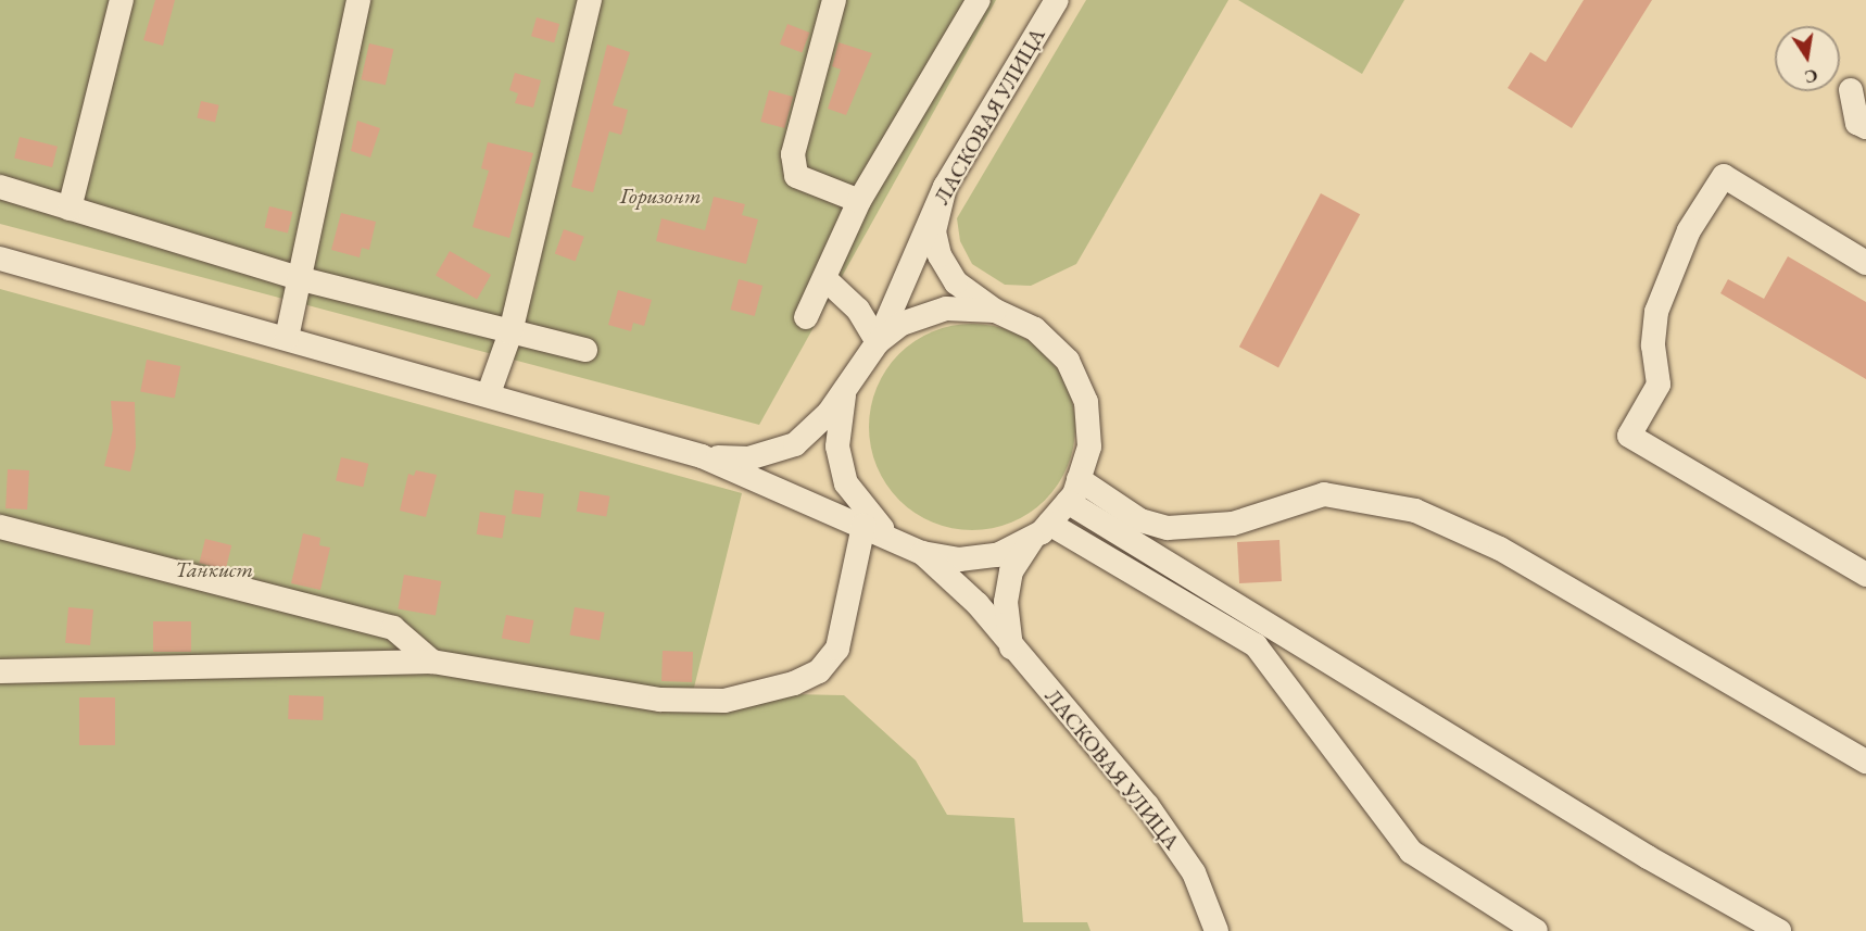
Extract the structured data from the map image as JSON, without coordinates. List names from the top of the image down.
{
  "streets": {
    "street": ["ЛАСКОВАЯ УЛИЦА"]
  },
  "parks": ["Горизонт", "Танкист"],
  "north": "bottom"
}
